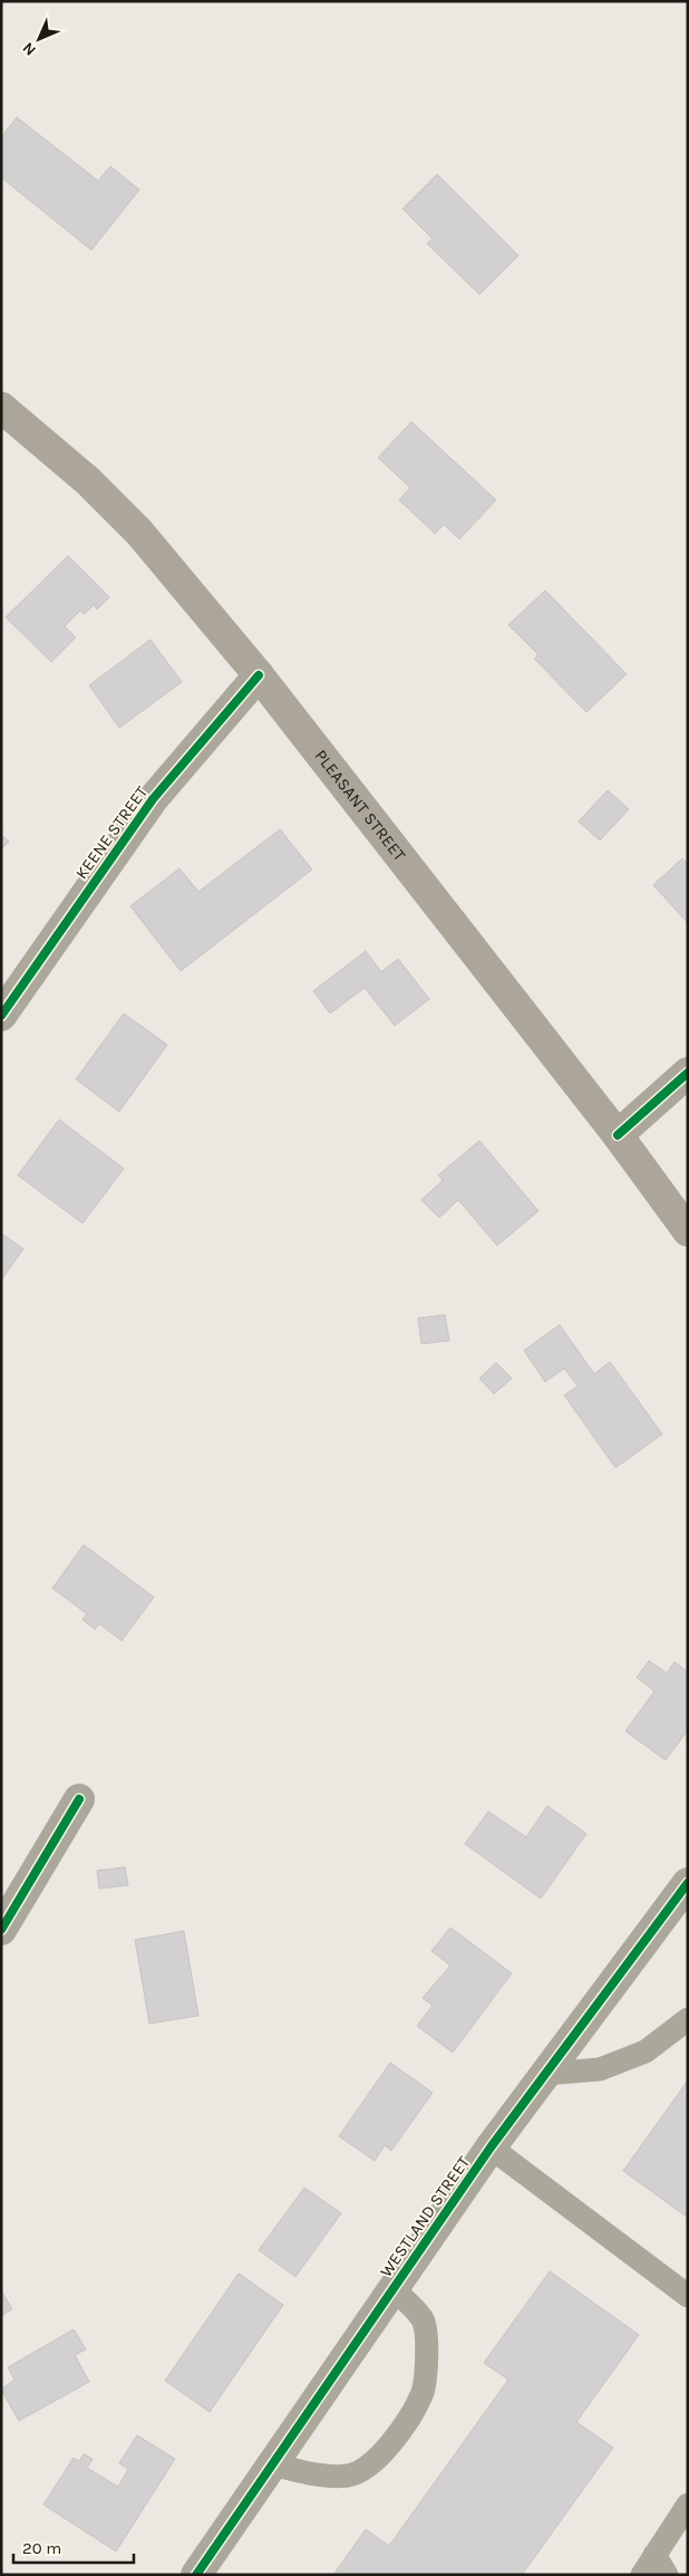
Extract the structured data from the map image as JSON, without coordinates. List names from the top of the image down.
{
  "streets": {
    "main road": ["PLEASANT STREET"],
    "street": ["KEENE STREET", "WESTLAND STREET"]
  },
  "crossings": [
    ["PLEASANT STREET", "KEENE STREET"]
  ],
  "scale_bar": "20 m",
  "north": "bottom left"
}
